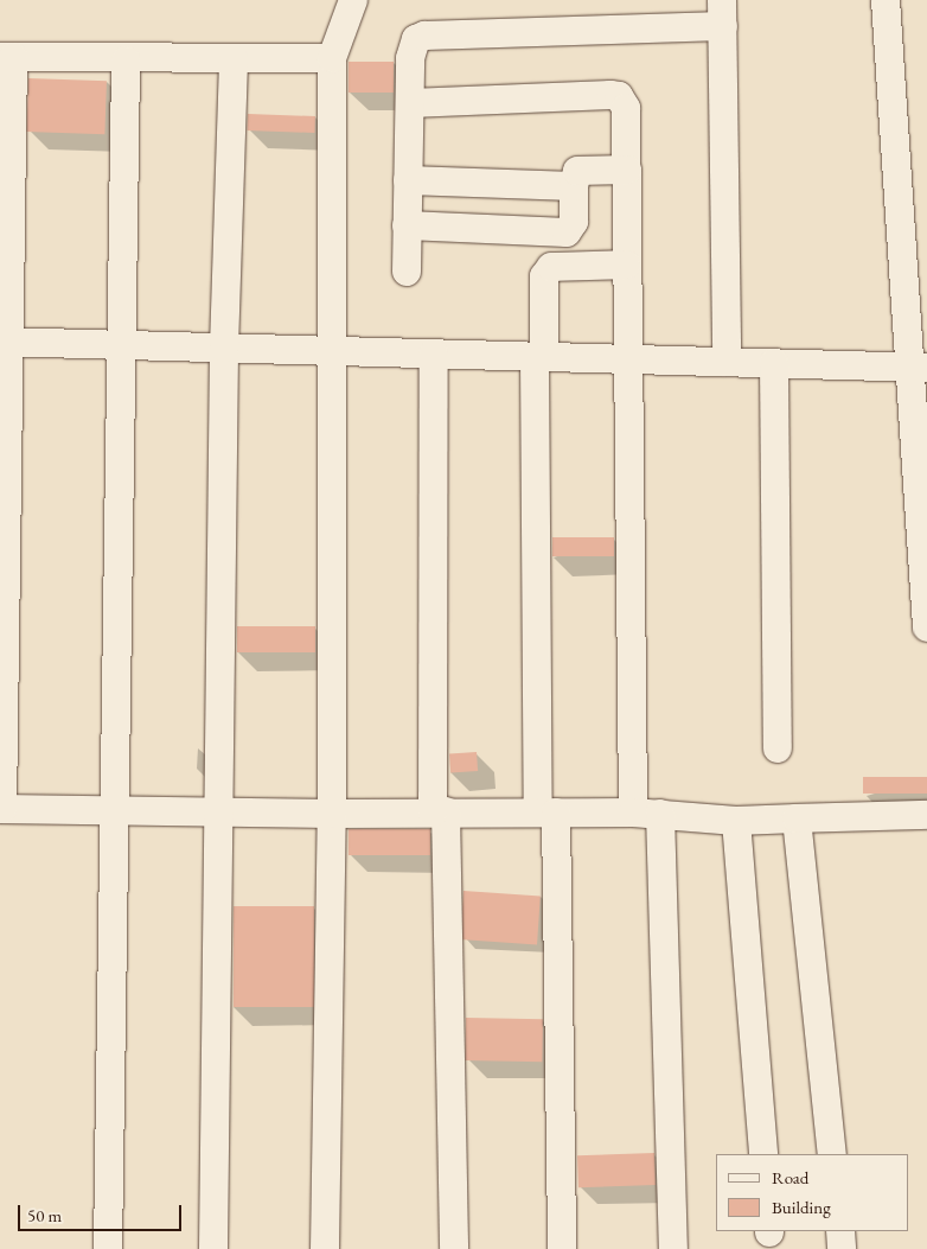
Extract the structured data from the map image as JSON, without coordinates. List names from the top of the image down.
{
  "legend": ["Road", "Building"],
  "scale_bar": "50 m"
}
